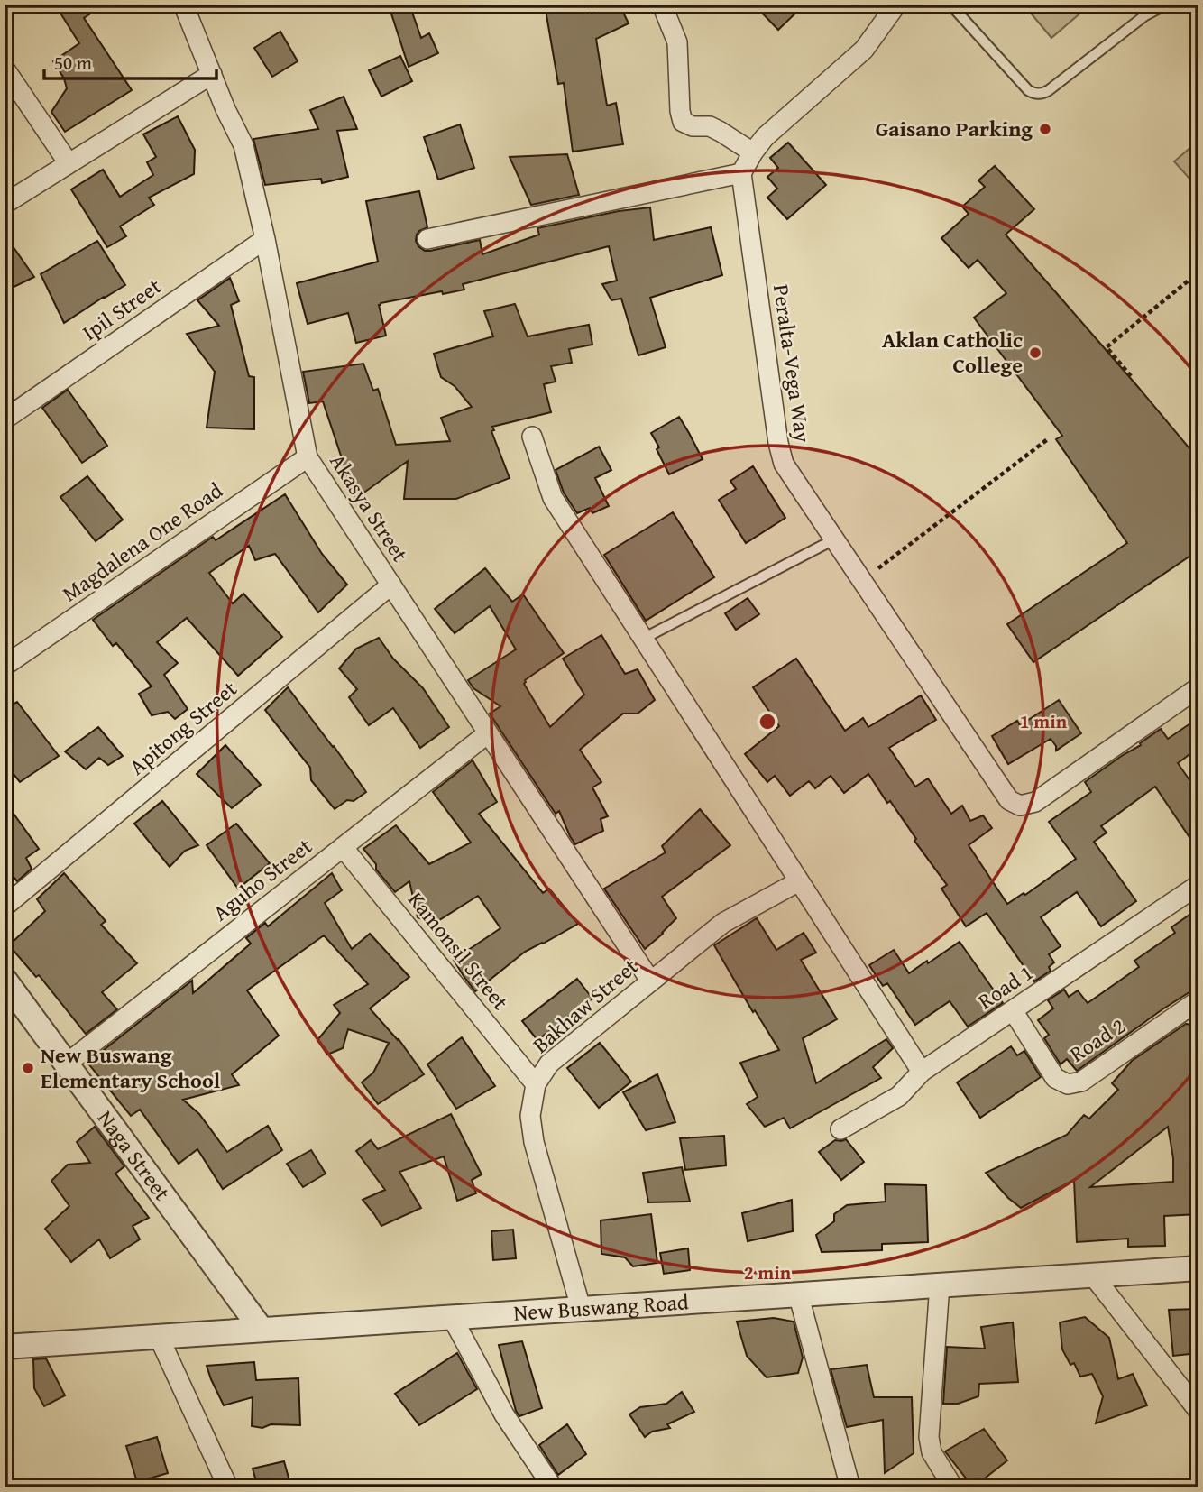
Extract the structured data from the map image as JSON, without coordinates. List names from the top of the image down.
{
  "streets": {
    "street": [
      "Ipil Street",
      "Peralta-Vega Way",
      "Akasya Street",
      "Magdalena One Road",
      "Apitong Street",
      "Aguho Street",
      "Kamonsil Street",
      "Road 1",
      "Bakhaw Street",
      "Road 2",
      "Naga Street",
      "New Buswang Road"
    ]
  },
  "crossings": [
    ["Ipil Street", "Akasya Street"],
    ["Akasya Street", "Magdalena One Road"],
    ["Akasya Street", "Apitong Street"],
    ["Akasya Street", "Aguho Street"],
    ["Akasya Street", "Bakhaw Street"],
    ["Aguho Street", "Kamonsil Street"],
    ["Aguho Street", "Naga Street"],
    ["Kamonsil Street", "Bakhaw Street"],
    ["Road 1", "Road 2"],
    ["Bakhaw Street", "New Buswang Road"],
    ["Naga Street", "New Buswang Road"]
  ],
  "places": ["Gaisano Parking", "Aklan Catholic College", "New Buswang Elementary School"],
  "scale_bar": "50 m",
  "rings": ["1 min", "2 min"]
}
